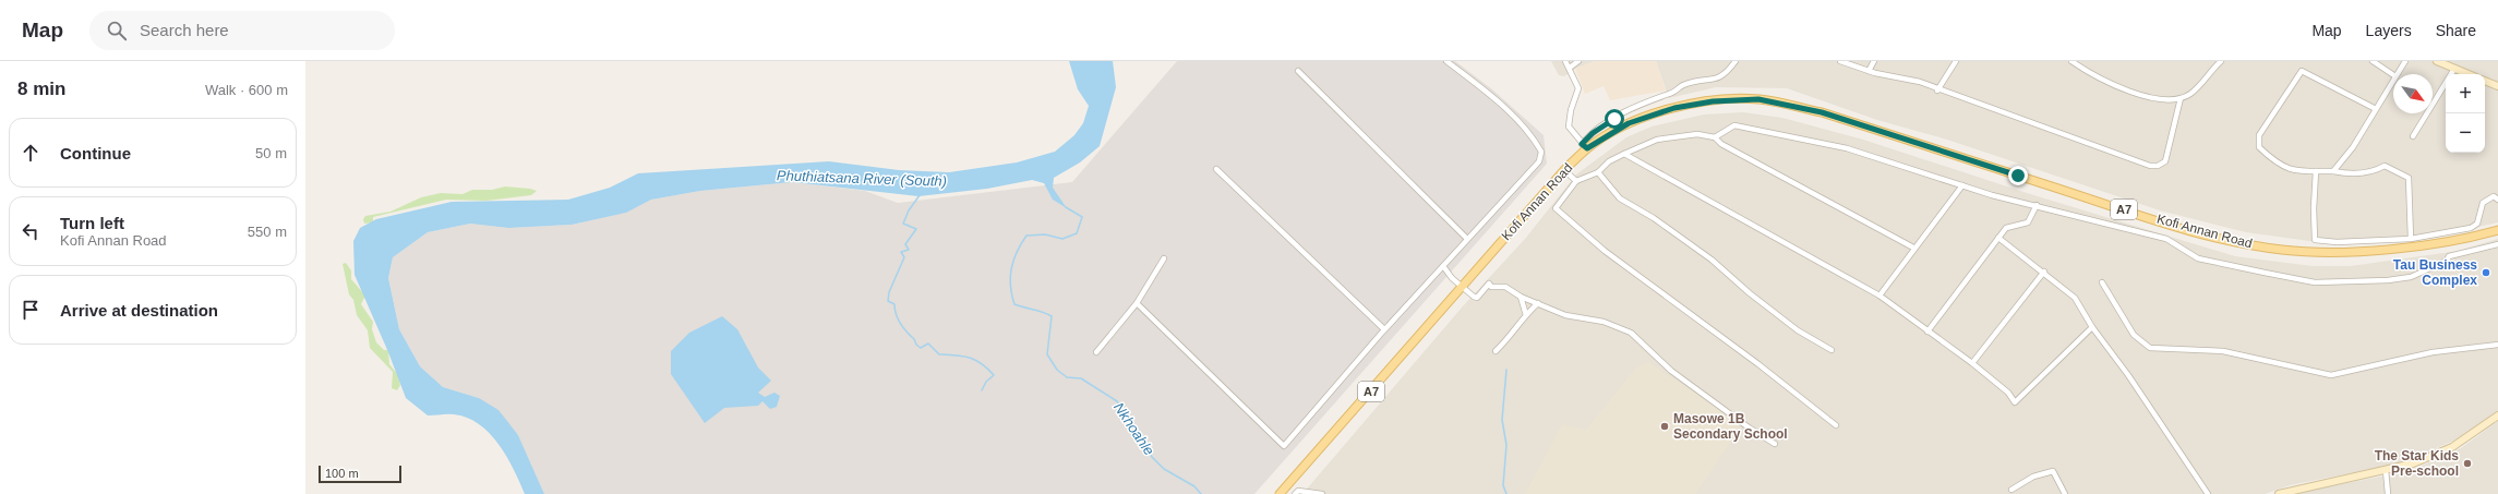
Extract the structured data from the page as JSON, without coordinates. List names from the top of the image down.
{
  "streets": {
    "main road": ["Kofi Annan Road", "A7"]
  },
  "water": ["Phuthiatsana River (South)", "Nkhoahle"],
  "places": ["Tau Business Complex", "Masowe 1B Secondary School", "The Star Kids Pre-school"],
  "scale_bar": "100 m",
  "north": "bottom right",
  "page": {
    "header": "Map",
    "search": "Search here",
    "nav": ["Map", "Layers", "Share"],
    "heading": ["8 min", "Walk · 600 m"],
    "map_buttons": ["+", "−"],
    "list": [
      ["Continue", "50 m"],
      ["Turn left", "Kofi Annan Road", "550 m"],
      "Arrive at destination"
    ],
    "scale": "100 m"
  }
}
